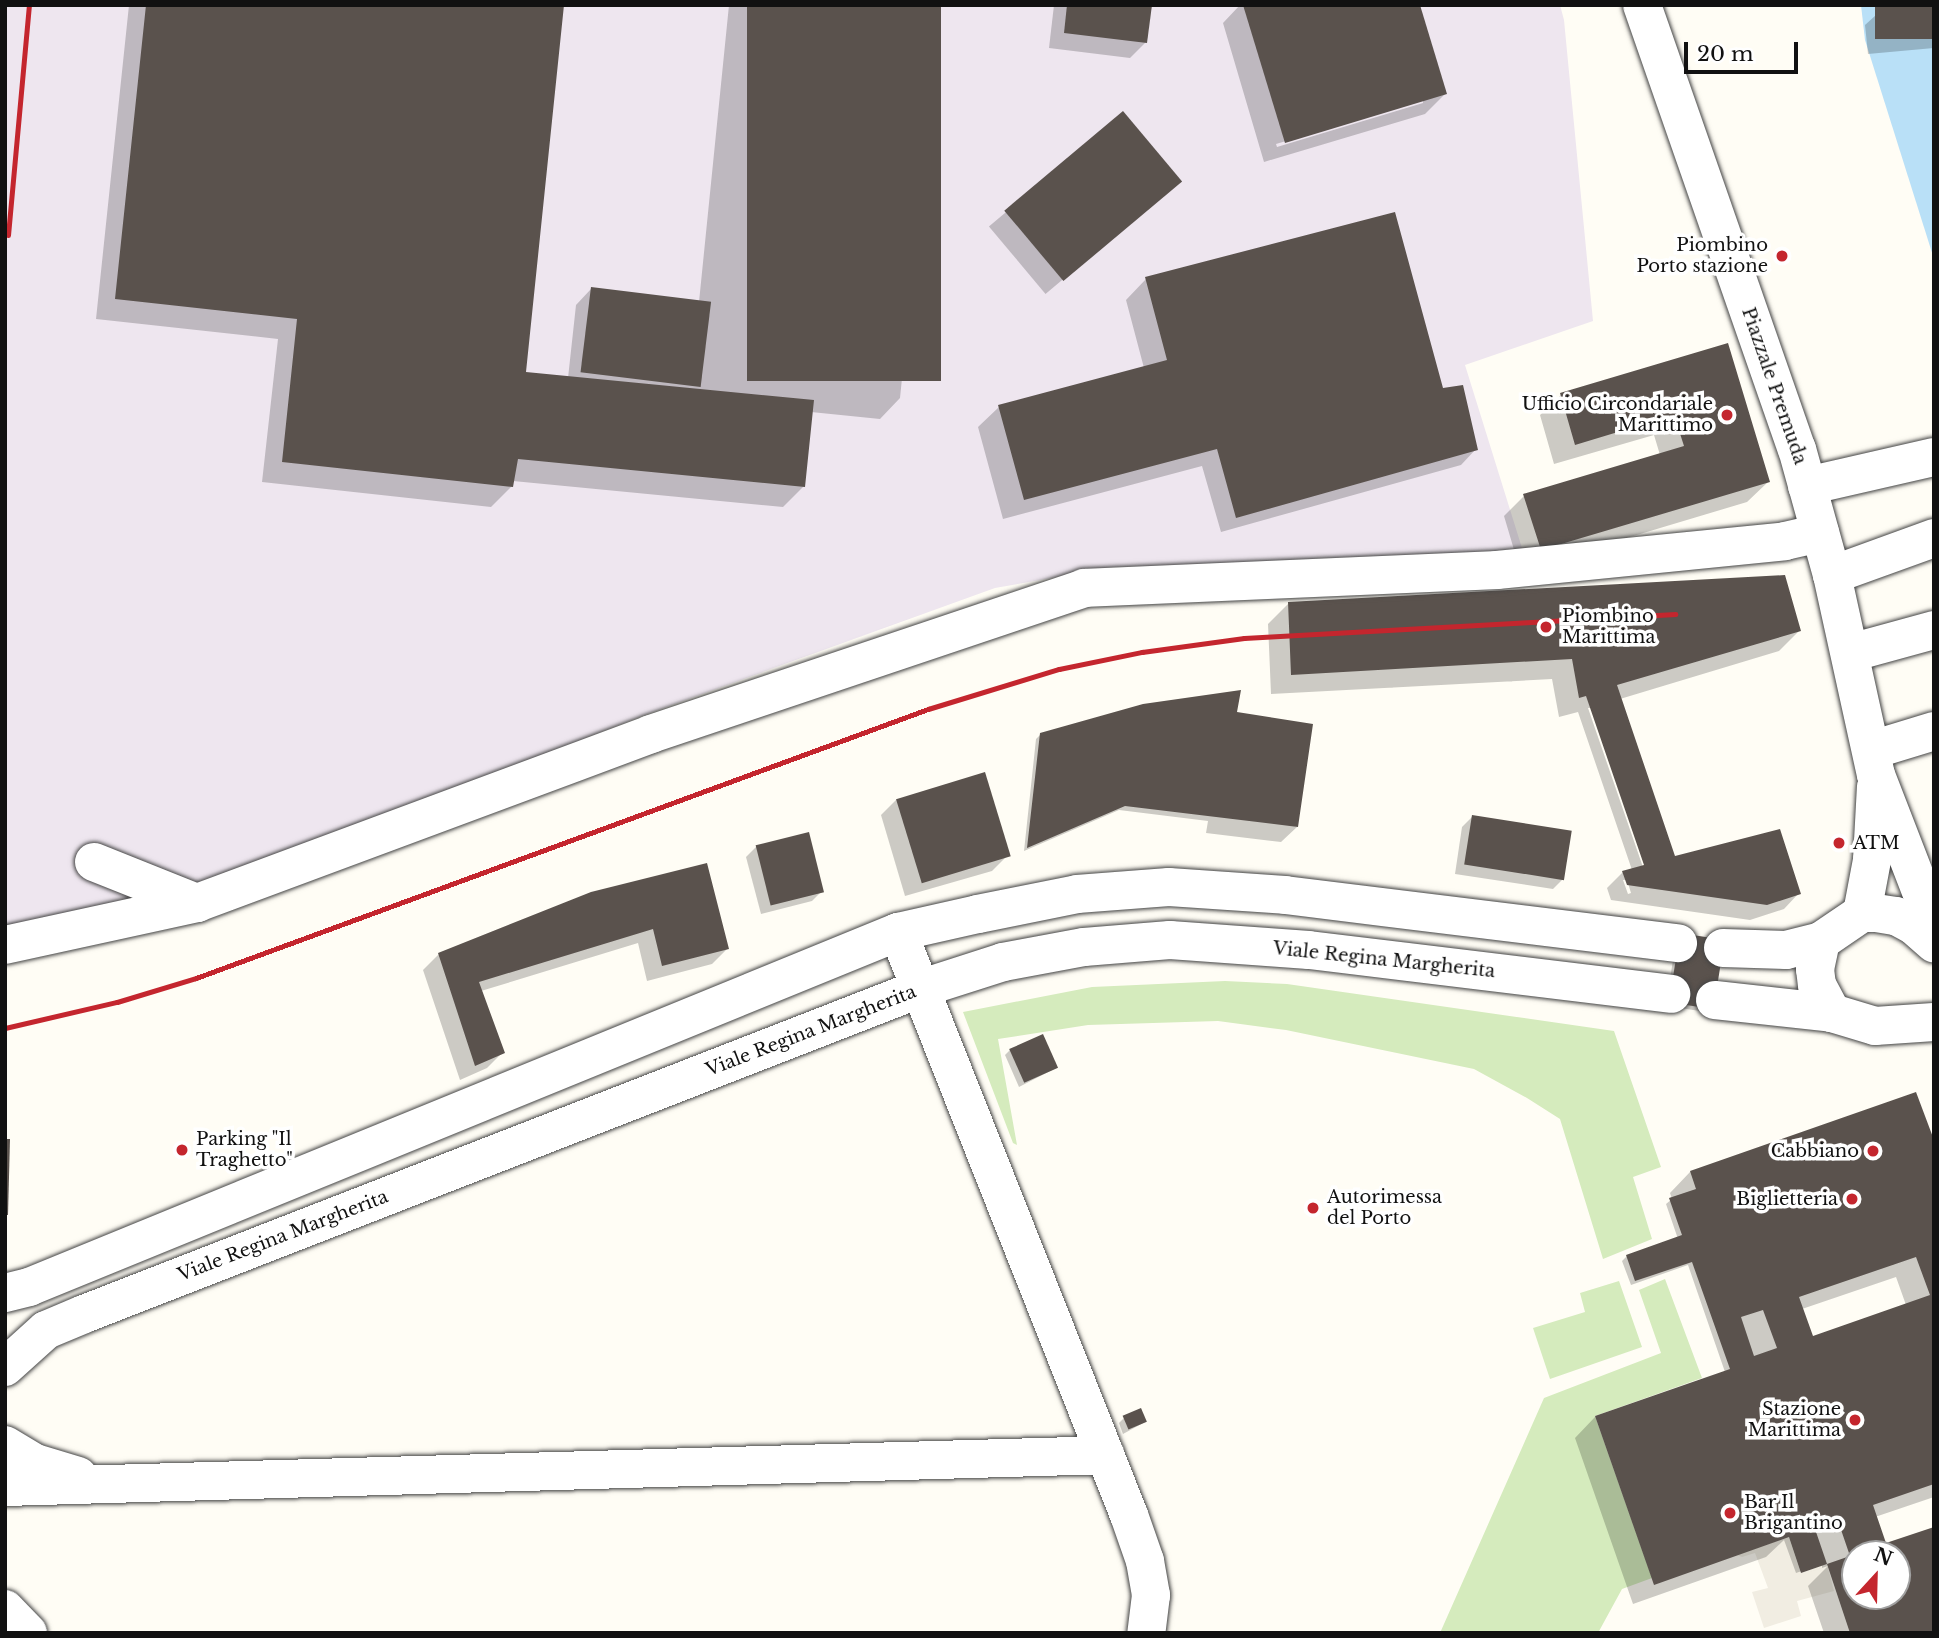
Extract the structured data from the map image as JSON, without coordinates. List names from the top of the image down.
{
  "streets": {
    "street": ["Piazzale Premuda", "Viale Regina Margherita"]
  },
  "places": [
    "Piombino Porto stazione",
    "Ufficio Circondariale Marittimo",
    "Piombino Marittima",
    "ATM",
    "Parking \"Il Traghetto\"",
    "Cabbiano",
    "Biglietteria",
    "Autorimessa del Porto",
    "Stazione Marittima",
    "Bar Il Brigantino"
  ],
  "scale_bar": "20 m",
  "north": "top"
}
